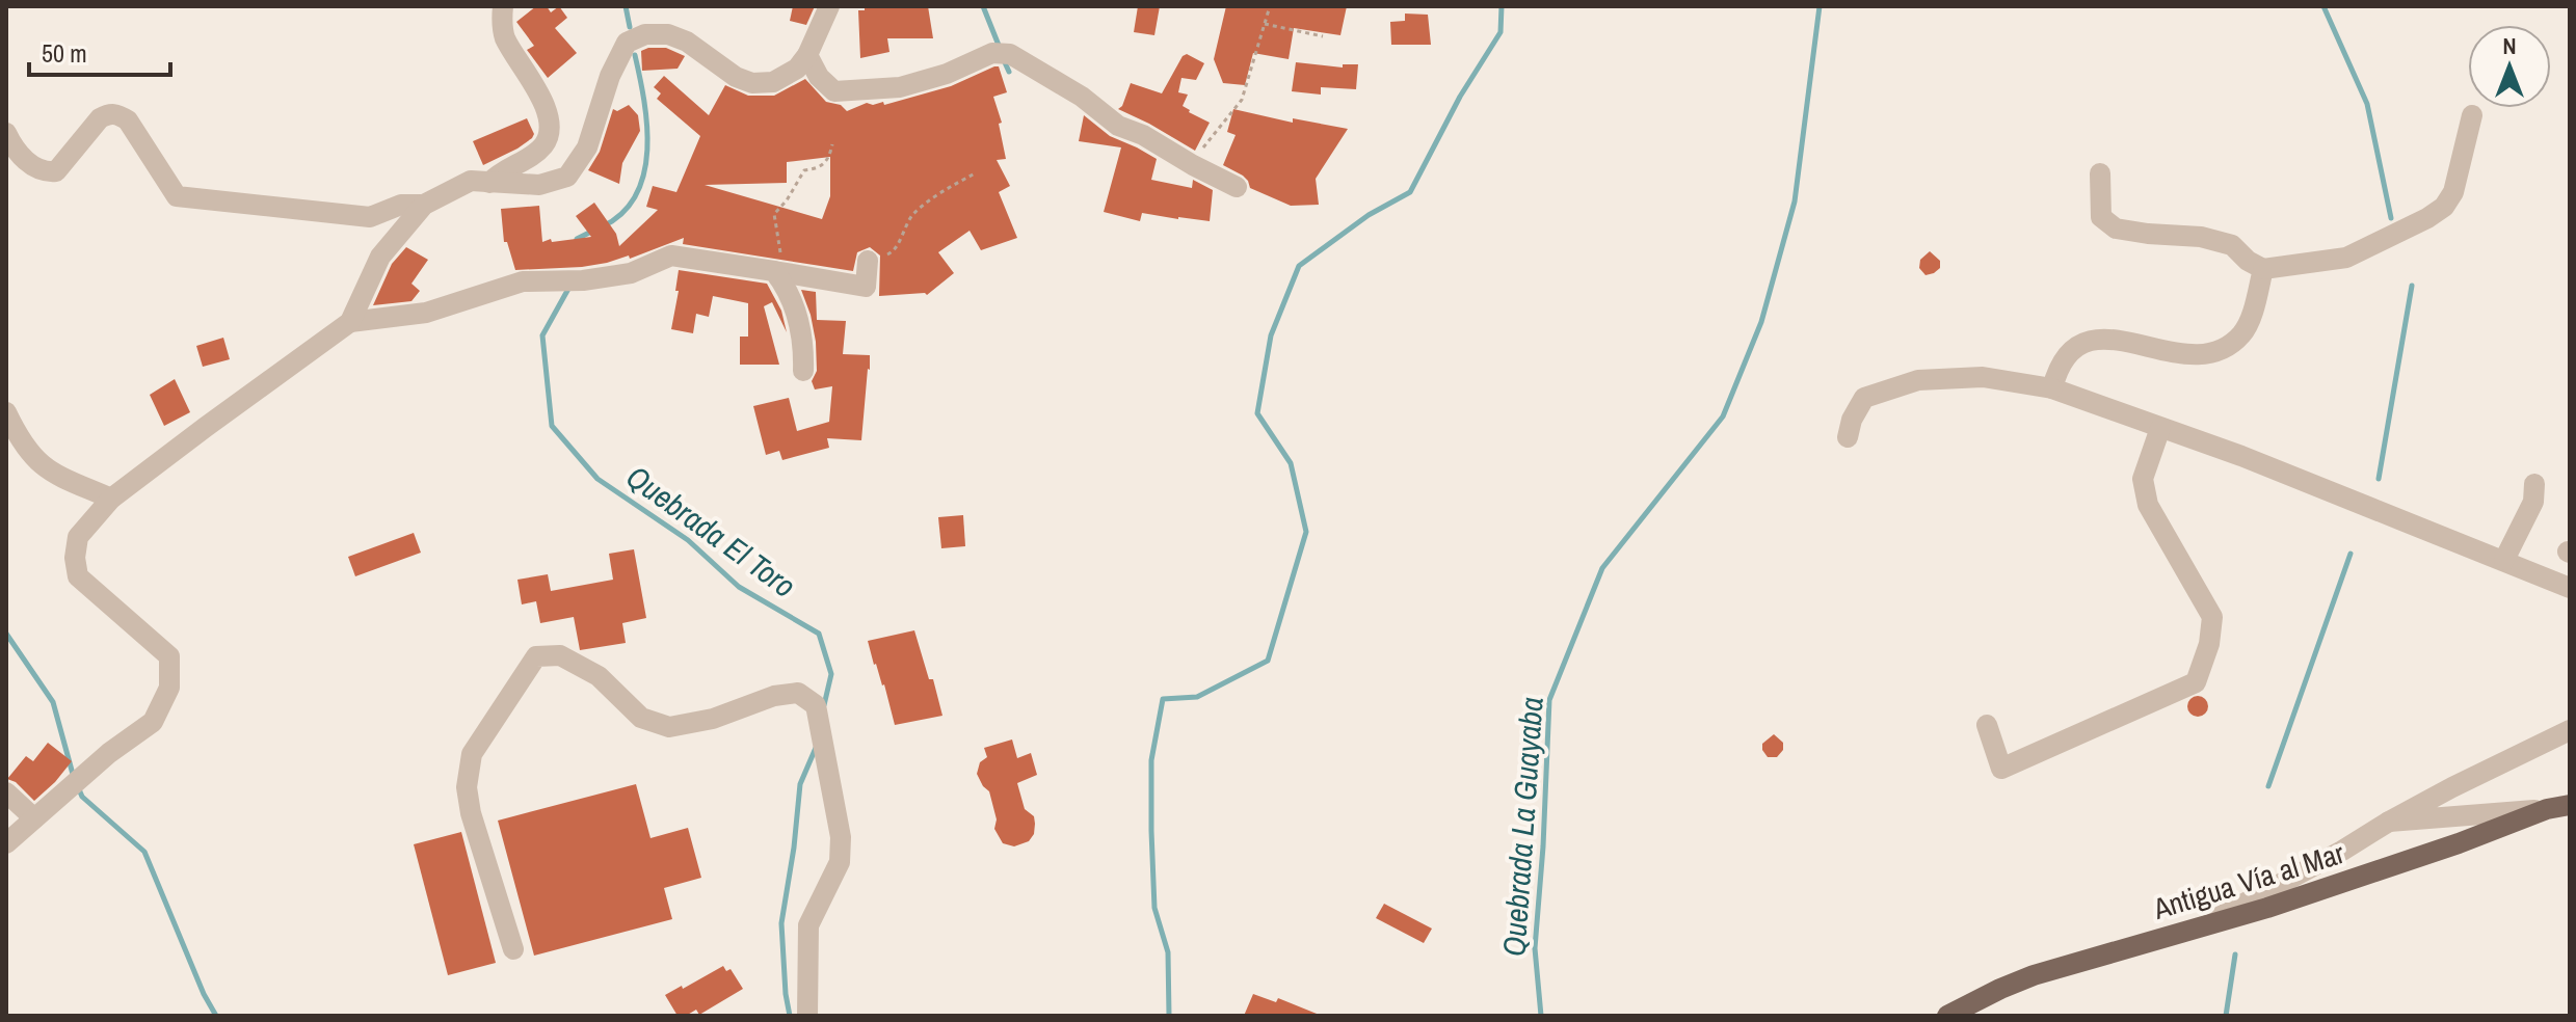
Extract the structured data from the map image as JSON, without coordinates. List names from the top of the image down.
{
  "streets": {
    "main road": ["Antigua Vía al Mar"]
  },
  "water": ["Quebrada El Toro", "Quebrada La Guayaba"],
  "scale_bar": "50 m",
  "north": "top"
}
